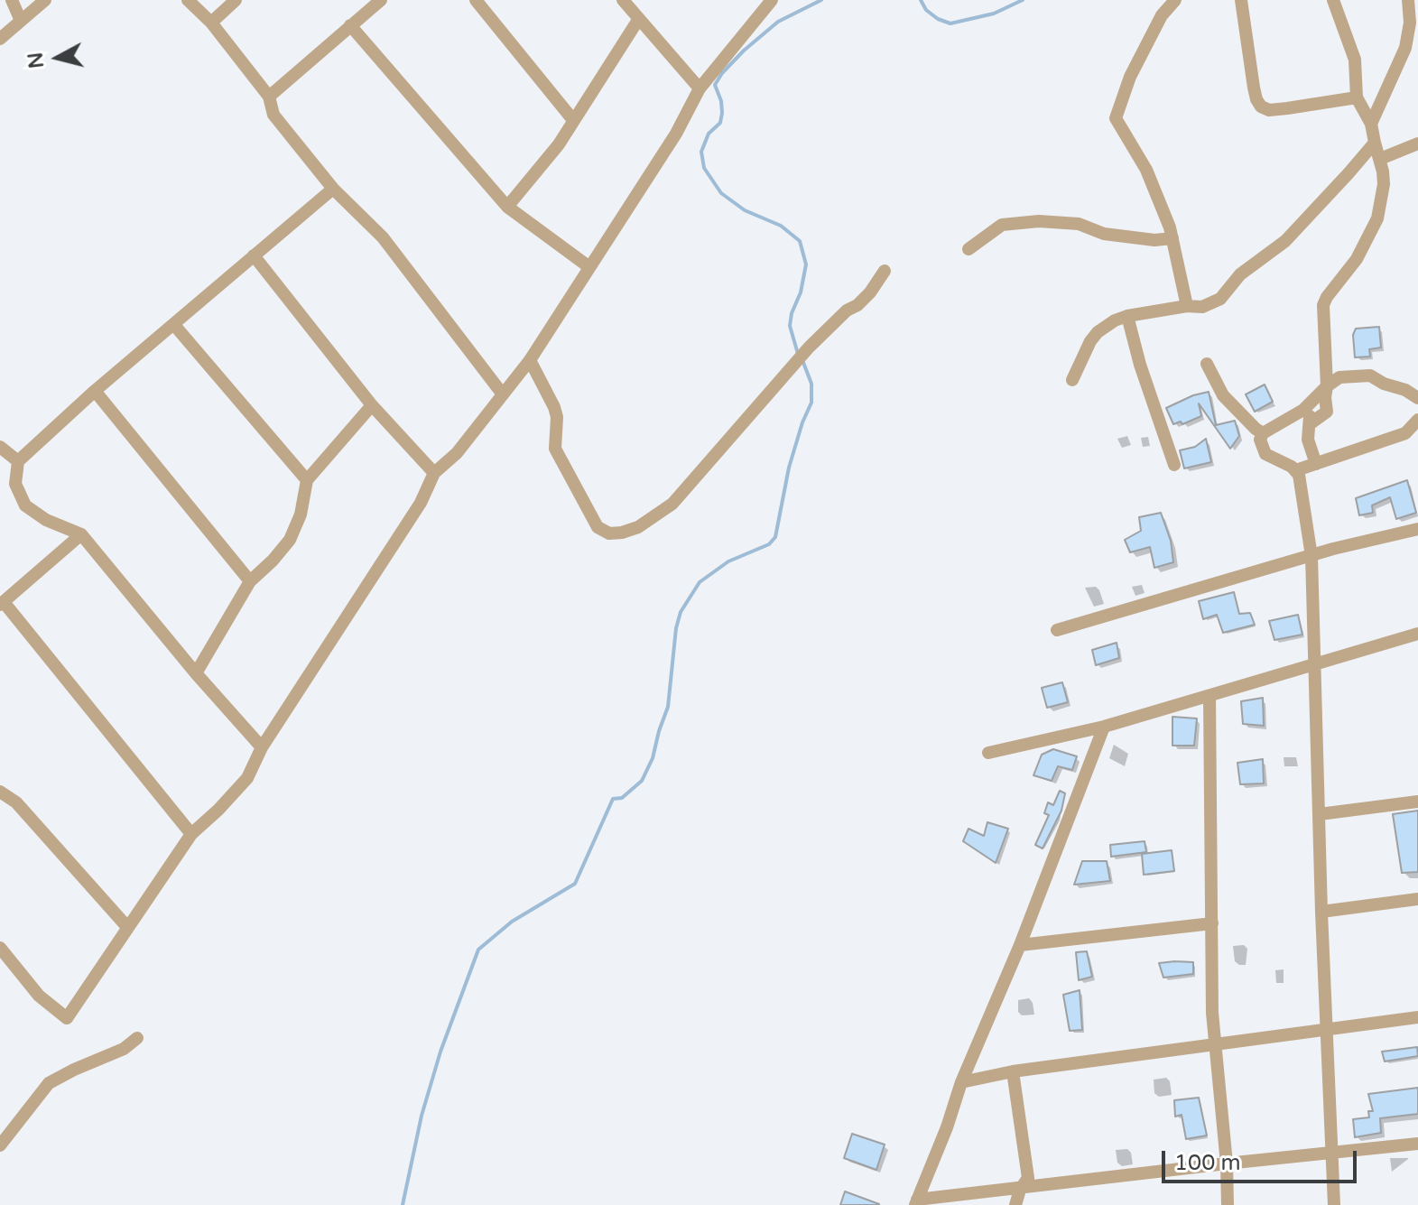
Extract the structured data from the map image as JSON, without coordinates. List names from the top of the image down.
{
  "scale_bar": "100 m",
  "north": "left"
}
